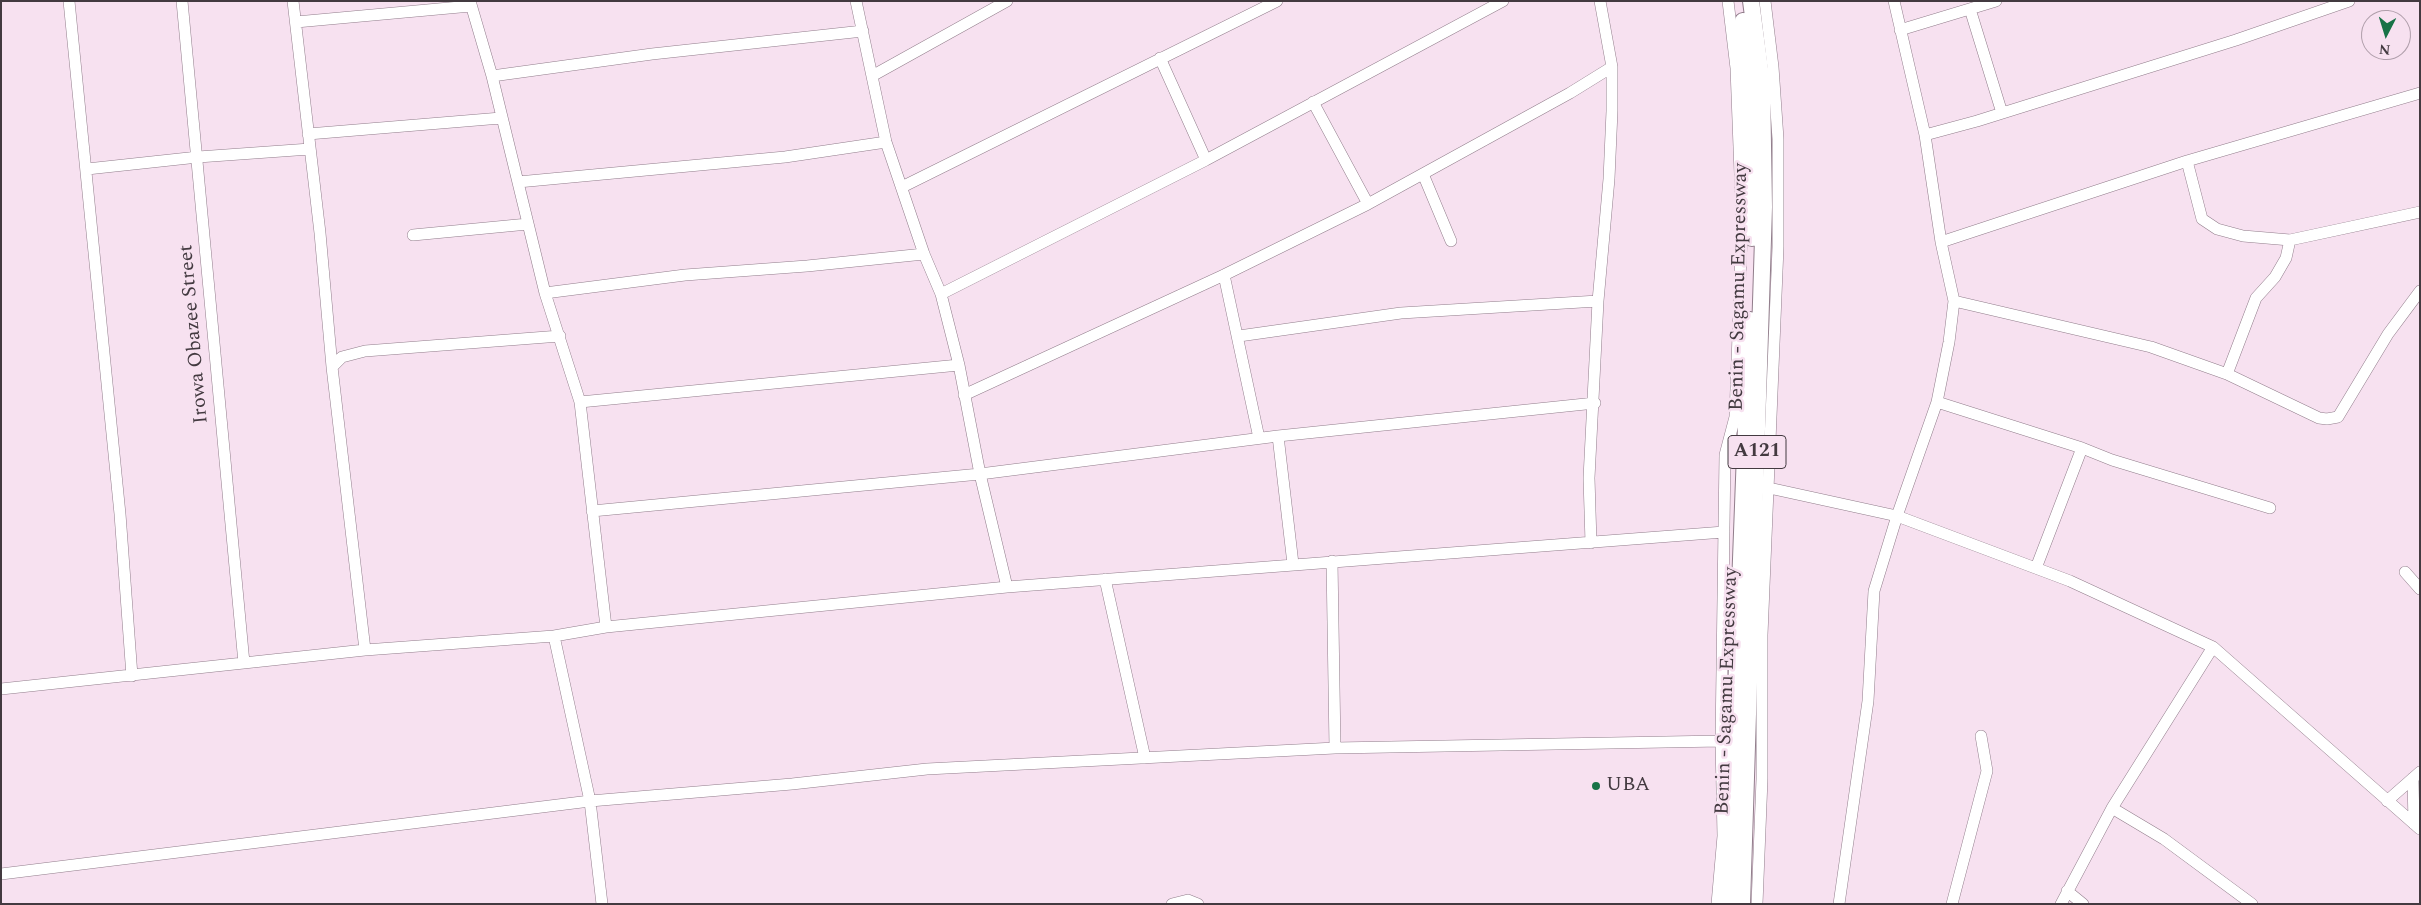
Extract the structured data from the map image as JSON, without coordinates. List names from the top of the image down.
{
  "streets": {
    "highway": ["Benin - Sagamu Expressway", "A121"],
    "street": ["Irowa Obazee Street"]
  },
  "crossings": [
    ["Benin - Sagamu Expressway", "A121"]
  ],
  "places": ["UBA"],
  "north": "bottom"
}
